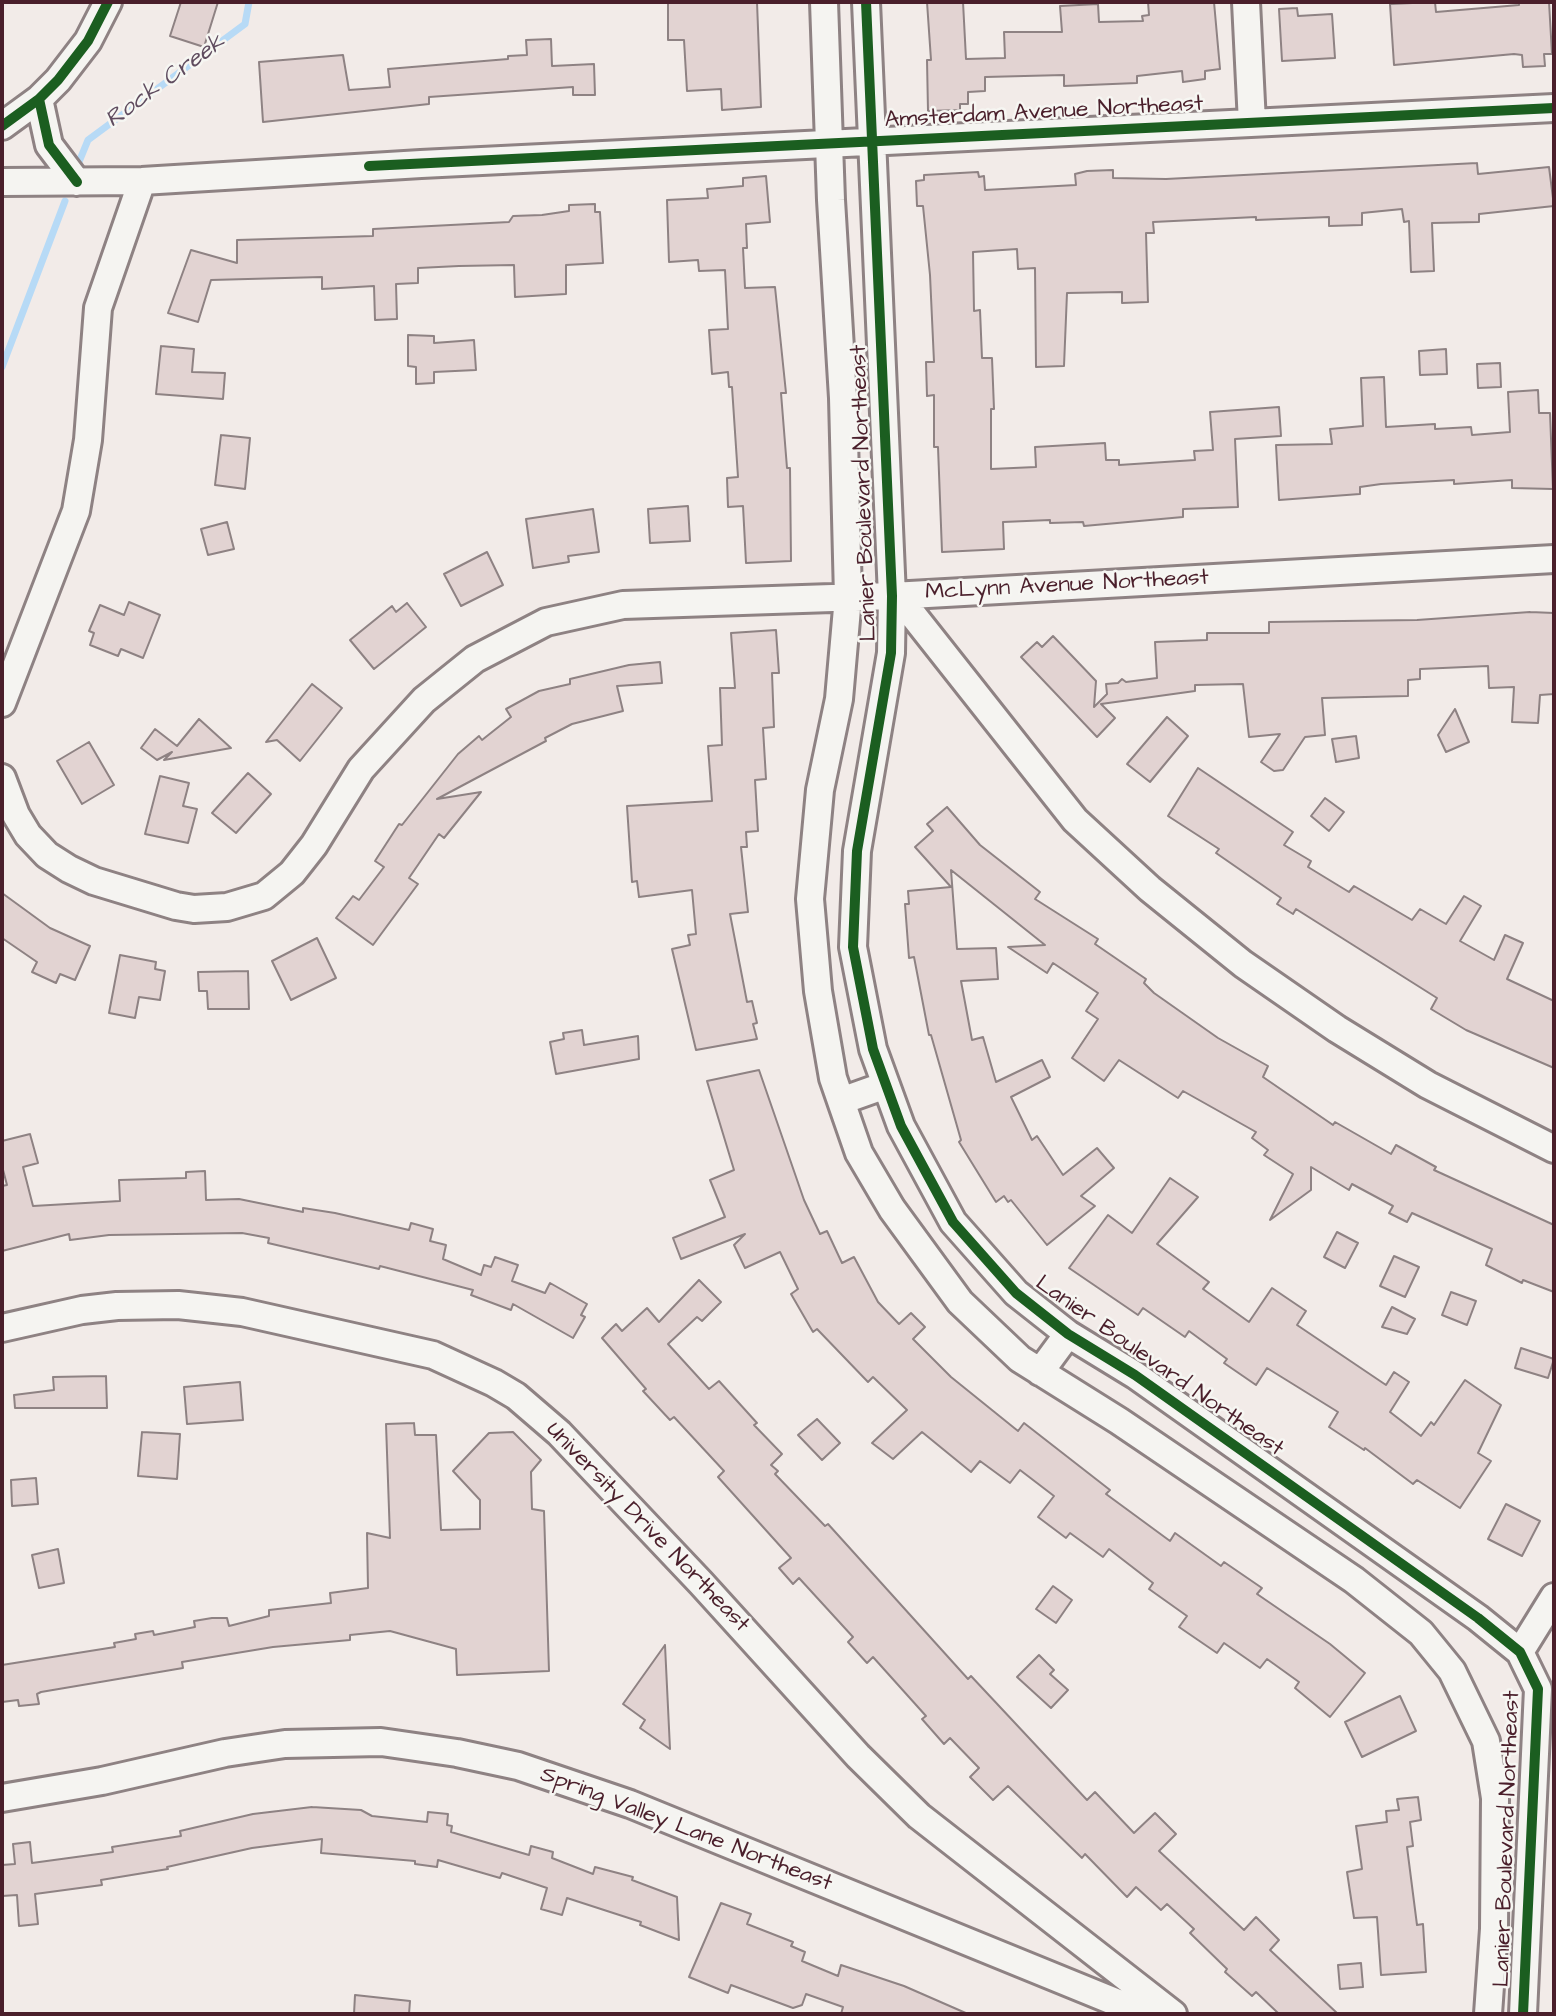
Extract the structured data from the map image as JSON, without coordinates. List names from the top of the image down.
{
  "streets": {
    "street": [
      "Amsterdam Avenue Northeast",
      "Lanier Boulevard Northeast",
      "McLynn Avenue Northeast",
      "University Drive Northeast",
      "Spring Valley Lane Northeast"
    ]
  },
  "crossings": [
    ["Amsterdam Avenue Northeast", "Lanier Boulevard Northeast"],
    ["Lanier Boulevard Northeast", "McLynn Avenue Northeast"]
  ],
  "water": ["Rock Creek"]
}
